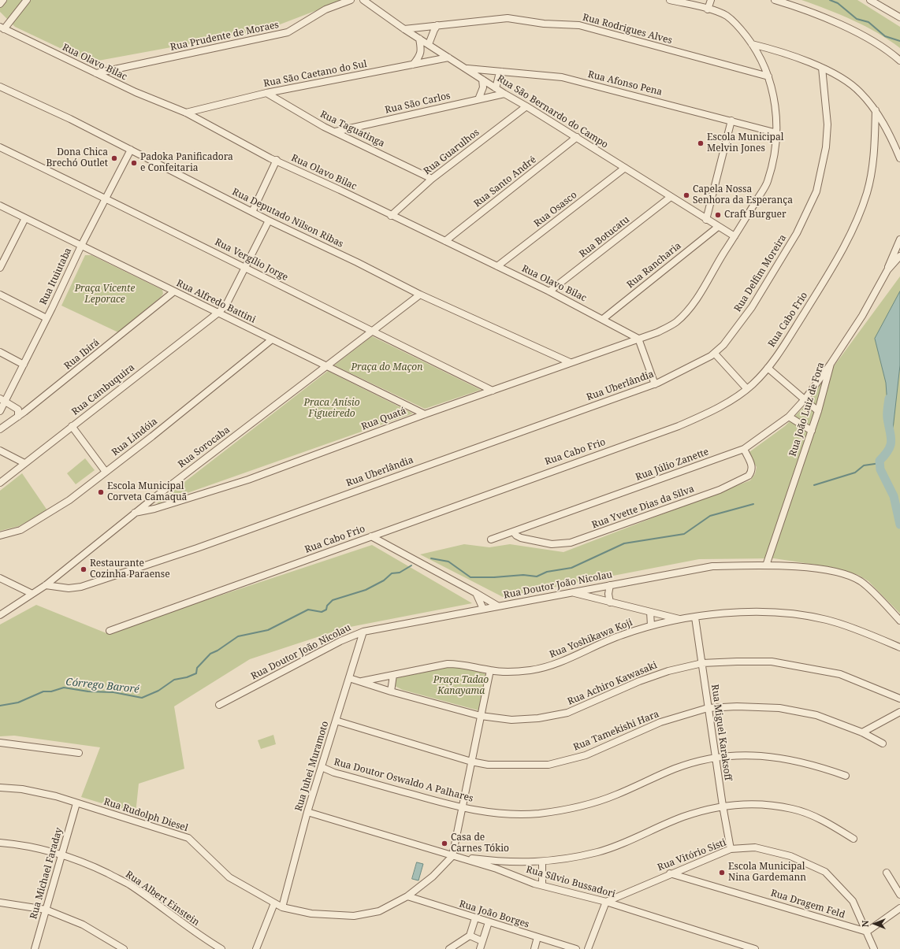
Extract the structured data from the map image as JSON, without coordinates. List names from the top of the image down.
{
  "streets": {
    "street": [
      "Rua Rodrigues Alves",
      "Rua Prudente de Moraes",
      "Rua Olavo Bilac",
      "Rua São Caetano do Sul",
      "Rua Afonso Pena",
      "Rua São Carlos",
      "Rua São Bernardo do Campo",
      "Rua Taguatinga",
      "Rua Guarulhos",
      "Rua Santo André",
      "Rua Osasco",
      "Rua Deputado Nilson Ribas",
      "Rua Botucatu",
      "Rua Vergílio Jorge",
      "Rua Rancharia",
      "Rua Delfim Moreira",
      "Rua Ituiutaba",
      "Rua Alfredo Battini",
      "Rua Cabo Frio",
      "Rua Ibirá",
      "Rua Uberlândia",
      "Rua Cambuquira",
      "Rua João Luiz de Fora",
      "Rua Quatá",
      "Rua Lindóia",
      "Rua Sorocaba",
      "Rua Júlio Zanette",
      "Rua Yvette Dias da Silva",
      "Rua Doutor João Nicolau",
      "Rua Yoshikawa Koji",
      "Rua Achiro Kawasaki",
      "Rua Tamekishi Hara",
      "Rua Miguel Karaksoff",
      "Rua Juhei Muramoto",
      "Rua Doutor Oswaldo A Palhares",
      "Rua Rudolph Diesel",
      "Rua Vitório Sisti",
      "Rua Michael Faraday",
      "Rua Sílvio Bussadori",
      "Rua Albert Einstein",
      "Rua Dragem Feld",
      "Rua João Borges"
    ]
  },
  "crossings": [
    ["Rua Rodrigues Alves", "Rua São Bernardo do Campo"],
    ["Rua Rodrigues Alves", "Rua Quatá"],
    ["Rua Prudente de Moraes", "Rua Olavo Bilac"],
    ["Rua Olavo Bilac", "Rua São Caetano do Sul"],
    ["Rua Olavo Bilac", "Rua Guarulhos"],
    ["Rua Olavo Bilac", "Rua Santo André"],
    ["Rua Olavo Bilac", "Rua Osasco"],
    ["Rua Olavo Bilac", "Rua Botucatu"],
    ["Rua Olavo Bilac", "Rua Rancharia"],
    ["Rua Olavo Bilac", "Rua Quatá"],
    ["Rua São Caetano do Sul", "Rua São Bernardo do Campo"],
    ["Rua São Caetano do Sul", "Rua Taguatinga"],
    ["Rua Afonso Pena", "Rua São Bernardo do Campo"],
    ["Rua Afonso Pena", "Rua Quatá"],
    ["Rua São Carlos", "Rua São Bernardo do Campo"],
    ["Rua São Carlos", "Rua Taguatinga"],
    ["Rua São Bernardo do Campo", "Rua Guarulhos"],
    ["Rua São Bernardo do Campo", "Rua Santo André"],
    ["Rua São Bernardo do Campo", "Rua Osasco"],
    ["Rua São Bernardo do Campo", "Rua Botucatu"],
    ["Rua São Bernardo do Campo", "Rua Rancharia"],
    ["Rua São Bernardo do Campo", "Rua Quatá"],
    ["Rua Taguatinga", "Rua Guarulhos"],
    ["Rua Deputado Nilson Ribas", "Rua Ituiutaba"],
    ["Rua Deputado Nilson Ribas", "Rua Cambuquira"],
    ["Rua Deputado Nilson Ribas", "Rua Quatá"],
    ["Rua Deputado Nilson Ribas", "Rua Sorocaba"],
    ["Rua Vergílio Jorge", "Rua Ituiutaba"],
    ["Rua Vergílio Jorge", "Rua Cambuquira"],
    ["Rua Vergílio Jorge", "Rua Quatá"],
    ["Rua Vergílio Jorge", "Rua Sorocaba"],
    ["Rua Delfim Moreira", "Rua Uberlândia"],
    ["Rua Ituiutaba", "Rua Alfredo Battini"],
    ["Rua Alfredo Battini", "Rua Ibirá"],
    ["Rua Alfredo Battini", "Rua Cambuquira"],
    ["Rua Alfredo Battini", "Rua Quatá"],
    ["Rua Alfredo Battini", "Rua Lindóia"],
    ["Rua Alfredo Battini", "Rua Sorocaba"],
    ["Rua Uberlândia", "Rua Sorocaba"],
    ["Rua João Luiz de Fora", "Rua Júlio Zanette"],
    ["Rua João Luiz de Fora", "Rua Doutor João Nicolau"],
    ["Rua Quatá", "Rua Sorocaba"],
    ["Rua Júlio Zanette", "Rua Yvette Dias da Silva"],
    ["Rua Doutor João Nicolau", "Rua Juhei Muramoto"],
    ["Rua Yoshikawa Koji", "Rua Achiro Kawasaki"],
    ["Rua Yoshikawa Koji", "Rua Miguel Karaksoff"],
    ["Rua Achiro Kawasaki", "Rua Miguel Karaksoff"],
    ["Rua Achiro Kawasaki", "Rua Juhei Muramoto"],
    ["Rua Tamekishi Hara", "Rua Miguel Karaksoff"],
    ["Rua Tamekishi Hara", "Rua Juhei Muramoto"],
    ["Rua Miguel Karaksoff", "Rua Doutor Oswaldo A Palhares"],
    ["Rua Miguel Karaksoff", "Rua Vitório Sisti"],
    ["Rua Juhei Muramoto", "Rua Doutor Oswaldo A Palhares"],
    ["Rua Juhei Muramoto", "Rua Rudolph Diesel"],
    ["Rua Juhei Muramoto", "Rua Sílvio Bussadori"],
    ["Rua Rudolph Diesel", "Rua Michael Faraday"],
    ["Rua Rudolph Diesel", "Rua Sílvio Bussadori"],
    ["Rua Rudolph Diesel", "Rua João Borges"],
    ["Rua Vitório Sisti", "Rua Sílvio Bussadori"],
    ["Rua Vitório Sisti", "Rua Dragem Feld"],
    ["Rua Michael Faraday", "Rua Albert Einstein"]
  ],
  "water": ["Córrego Baroré"],
  "parks": [
    "Praça Vicente Leporace",
    "Praça do Maçon",
    "Praca Anísio Figueiredo",
    "Praça Tadao Kanayama"
  ],
  "places": [
    "Escola Municipal Melvin Jones",
    "Dona Chica Brechó Outlet",
    "Padoka Panificadora e Confeitaria",
    "Capela Nossa Senhora da Esperança",
    "Craft Burguer",
    "Escola Municipal Corveta Camaquã",
    "Restaurante Cozinha Paraense",
    "Casa de Carnes Tókio",
    "Escola Municipal Nina Gardemann"
  ],
  "north": "left"
}
